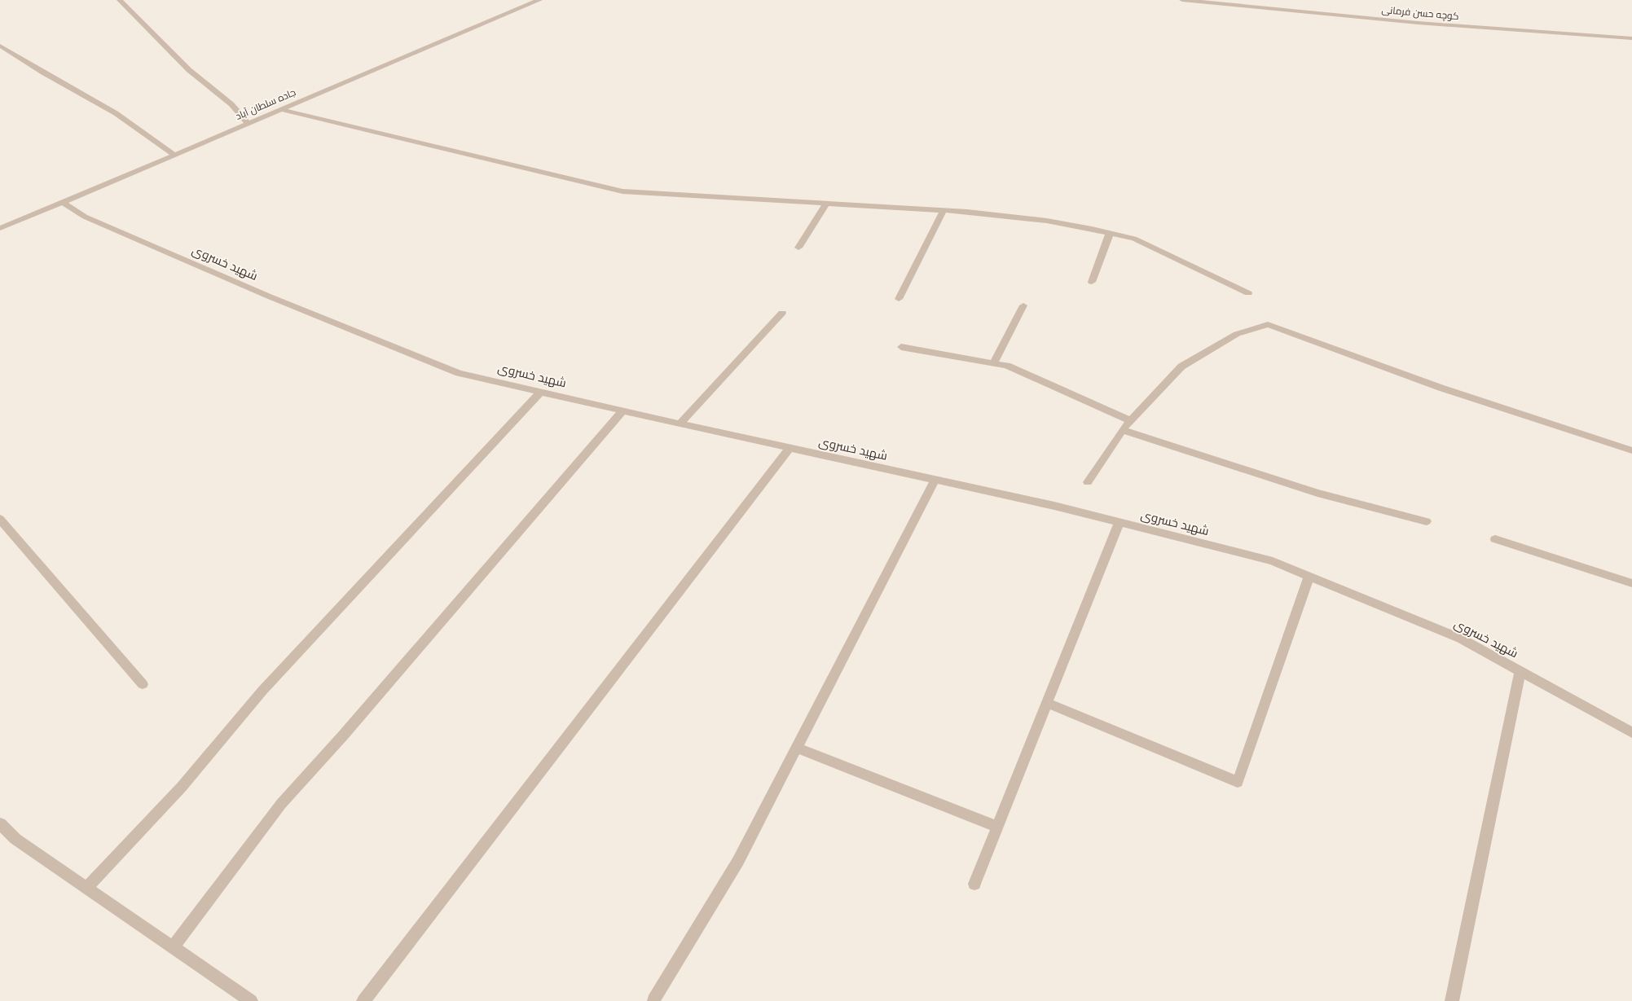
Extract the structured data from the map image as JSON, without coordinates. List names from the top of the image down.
{
  "streets": {
    "street": ["کوچه حسن فرمانی", "جاده سلطان آباد", "شهید خسروی"]
  },
  "crossings": [
    ["جاده سلطان آباد", "شهید خسروی"]
  ]
}
